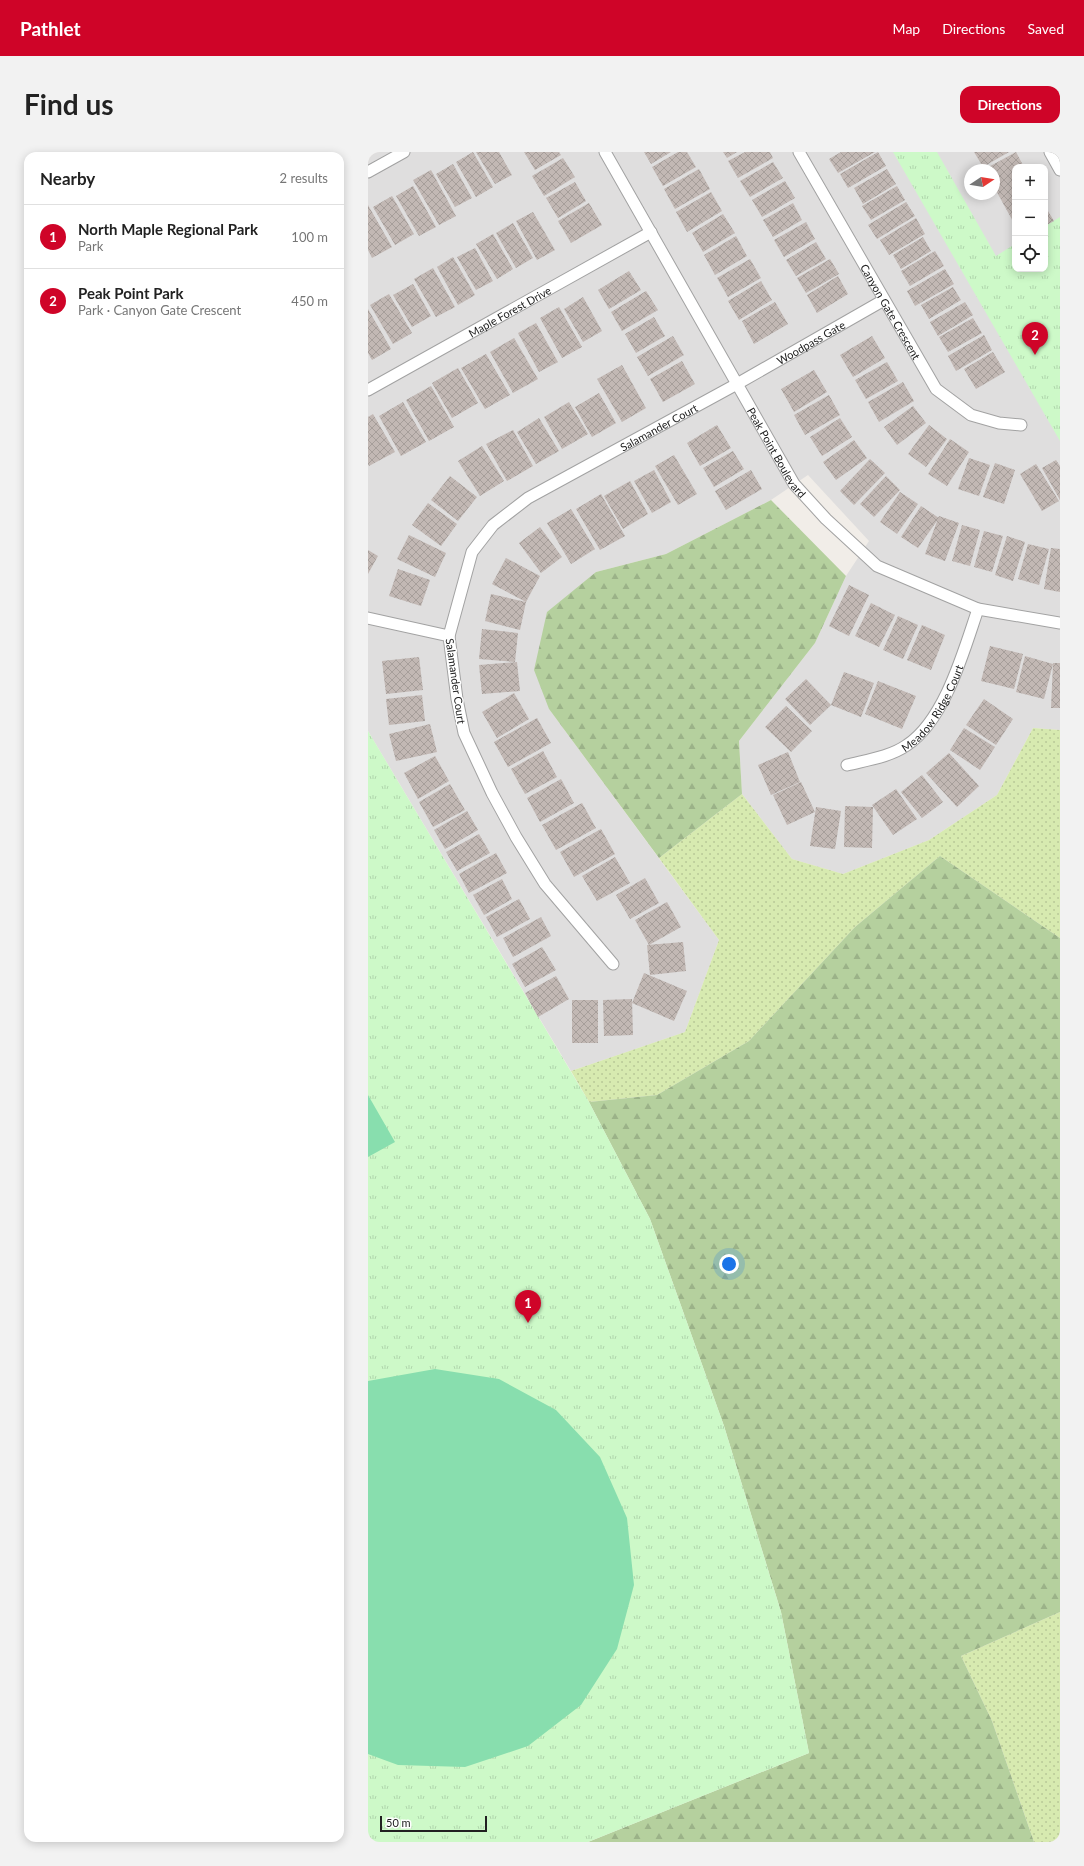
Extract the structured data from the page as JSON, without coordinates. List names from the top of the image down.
{
  "streets": {
    "street": [
      "Maple Forest Drive",
      "Canyon Gate Crescent",
      "Woodpass Gate",
      "Salamander Court",
      "Peak Point Boulevard",
      "Meadow Ridge Court"
    ]
  },
  "crossings": [
    ["Maple Forest Drive", "Peak Point Boulevard"],
    ["Canyon Gate Crescent", "Woodpass Gate"],
    ["Woodpass Gate", "Salamander Court"],
    ["Woodpass Gate", "Peak Point Boulevard"],
    ["Salamander Court", "Peak Point Boulevard"],
    ["Peak Point Boulevard", "Meadow Ridge Court"]
  ],
  "scale_bar": "50 m",
  "north": "right",
  "page": {
    "header": "Pathlet",
    "nav": ["Map", "Directions", "Saved"],
    "buttons": "Directions",
    "title": "Find us",
    "heading": ["Nearby", "2 results"],
    "map_buttons": ["+", "−"],
    "list": [
      {
        "mark": "1",
        "name": "North Maple Regional Park",
        "note": "Park",
        "value": "100 m"
      },
      {
        "mark": "2",
        "name": "Peak Point Park",
        "note": "Park · Canyon Gate Crescent",
        "value": "450 m"
      }
    ],
    "pins": ["2", "1"],
    "scale": "50 m"
  }
}
